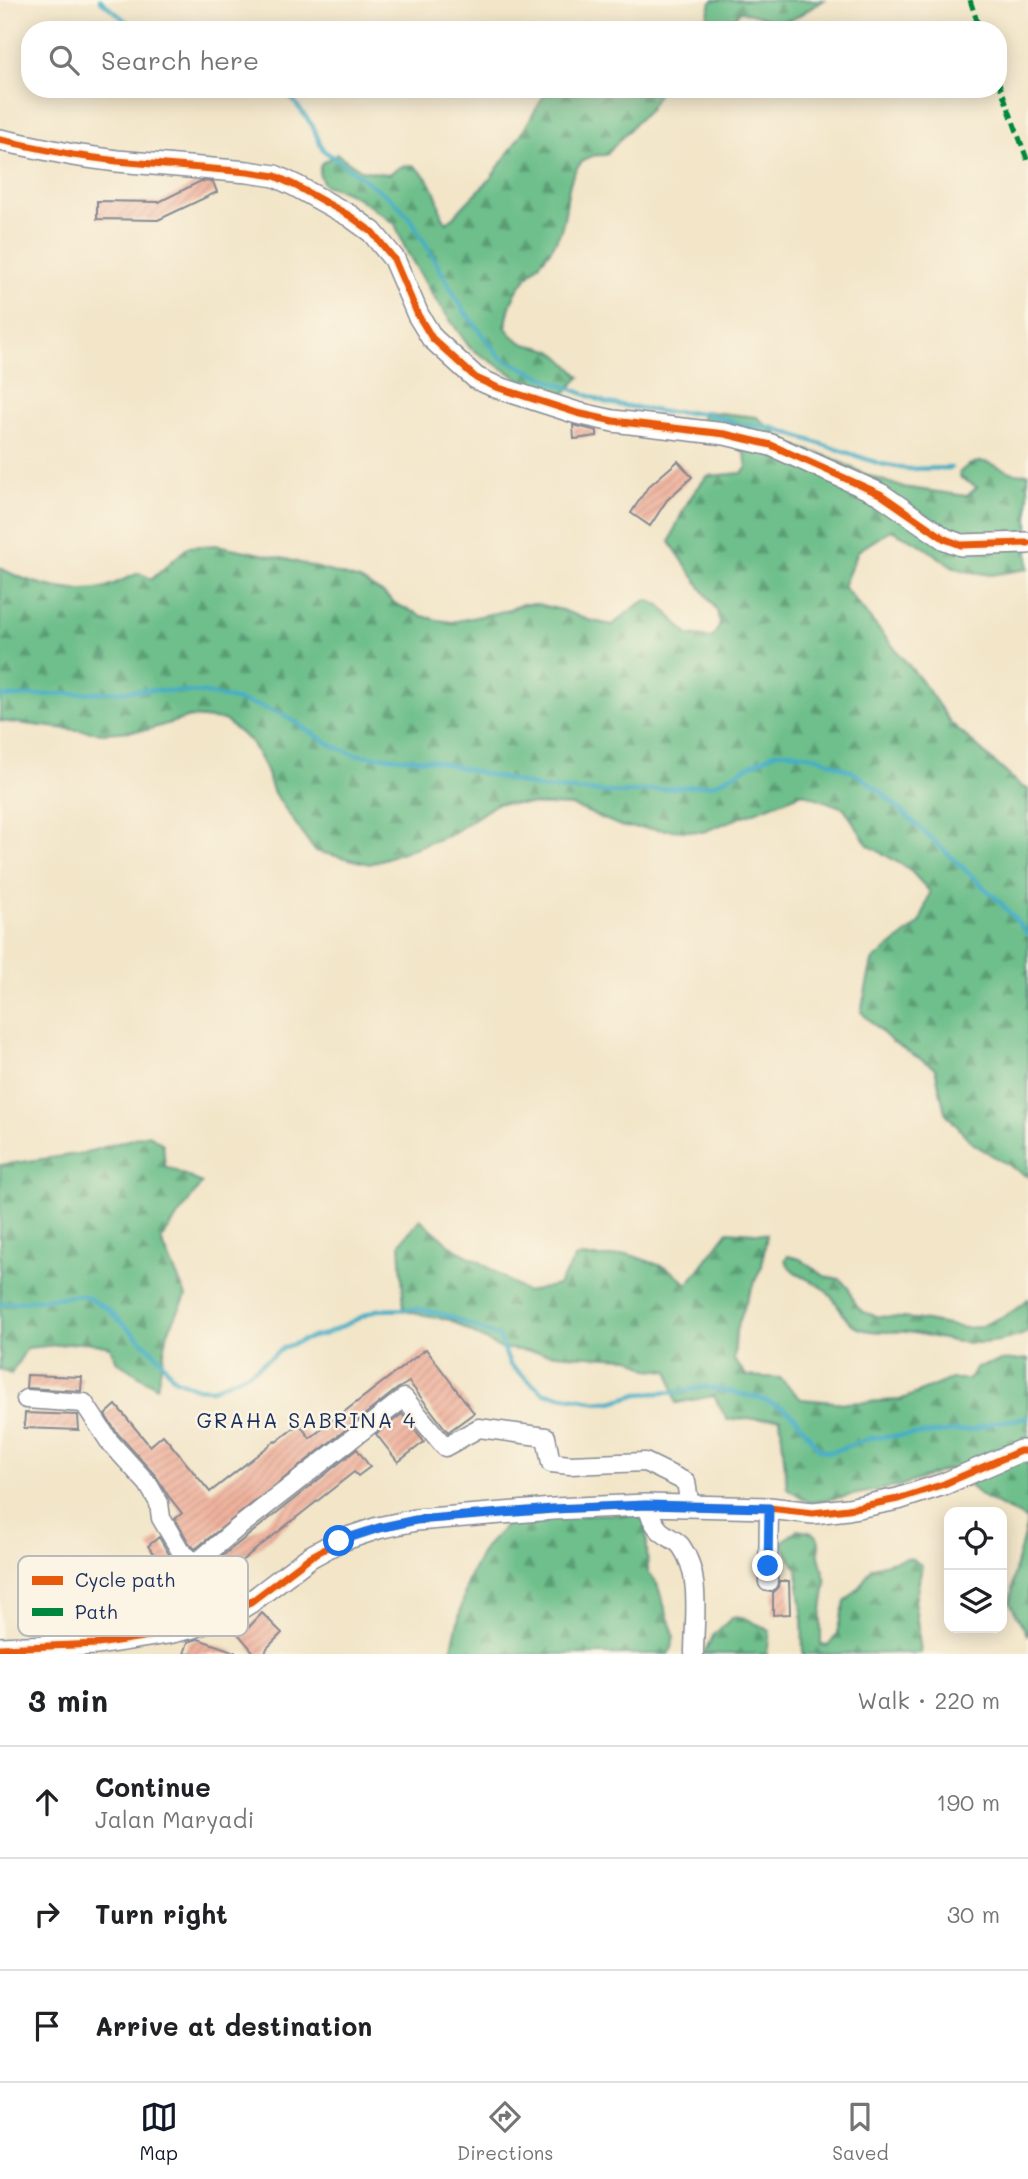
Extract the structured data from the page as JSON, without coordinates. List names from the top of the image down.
{
  "districts": ["GRAHA SABRINA 4"],
  "legend": ["Cycle path", "Path"],
  "page": {
    "search": "Search here",
    "heading": ["3 min", "Walk · 220 m"],
    "list": [
      ["Continue", "Jalan Maryadi", "190 m"],
      ["Turn right", "30 m"],
      "Arrive at destination"
    ],
    "nav": ["Map", "Directions", "Saved"]
  }
}
